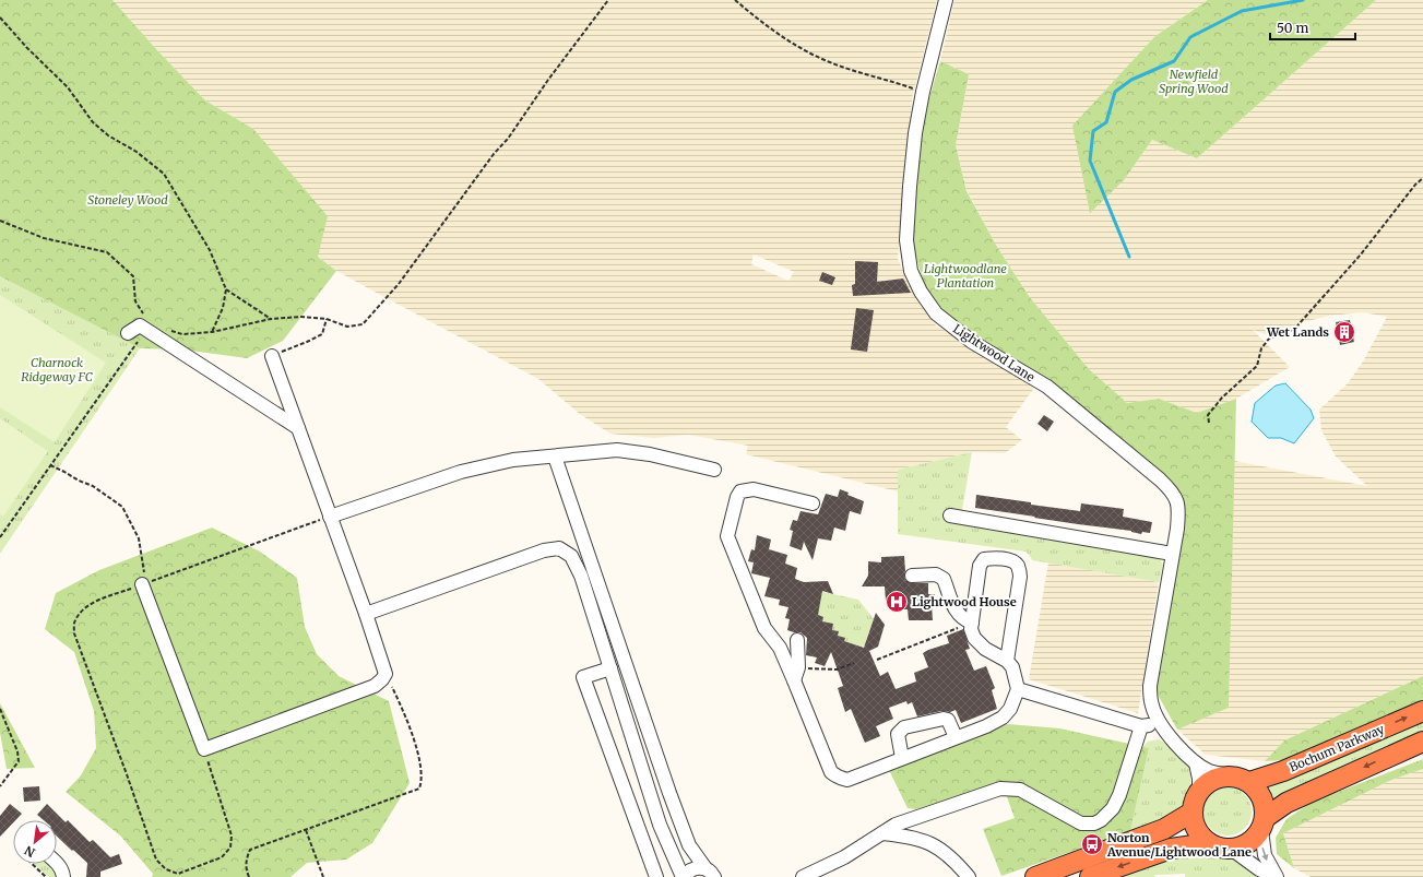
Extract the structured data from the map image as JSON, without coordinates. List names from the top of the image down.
{
  "streets": {
    "highway": ["Bochum Parkway"],
    "street": ["Lightwood Lane"]
  },
  "crossings": [
    ["Lightwood Lane", "Bochum Parkway"]
  ],
  "parks": [
    "Newfield Spring Wood",
    "Stoneley Wood",
    "Lightwoodlane Plantation",
    "Charnock Ridgeway FC"
  ],
  "places": {
    "building": ["Wet Lands"],
    "hospital": ["Lightwood House"],
    "bus stop": ["Norton Avenue/Lightwood Lane"]
  },
  "scale_bar": "50 m",
  "north": "bottom left"
}
